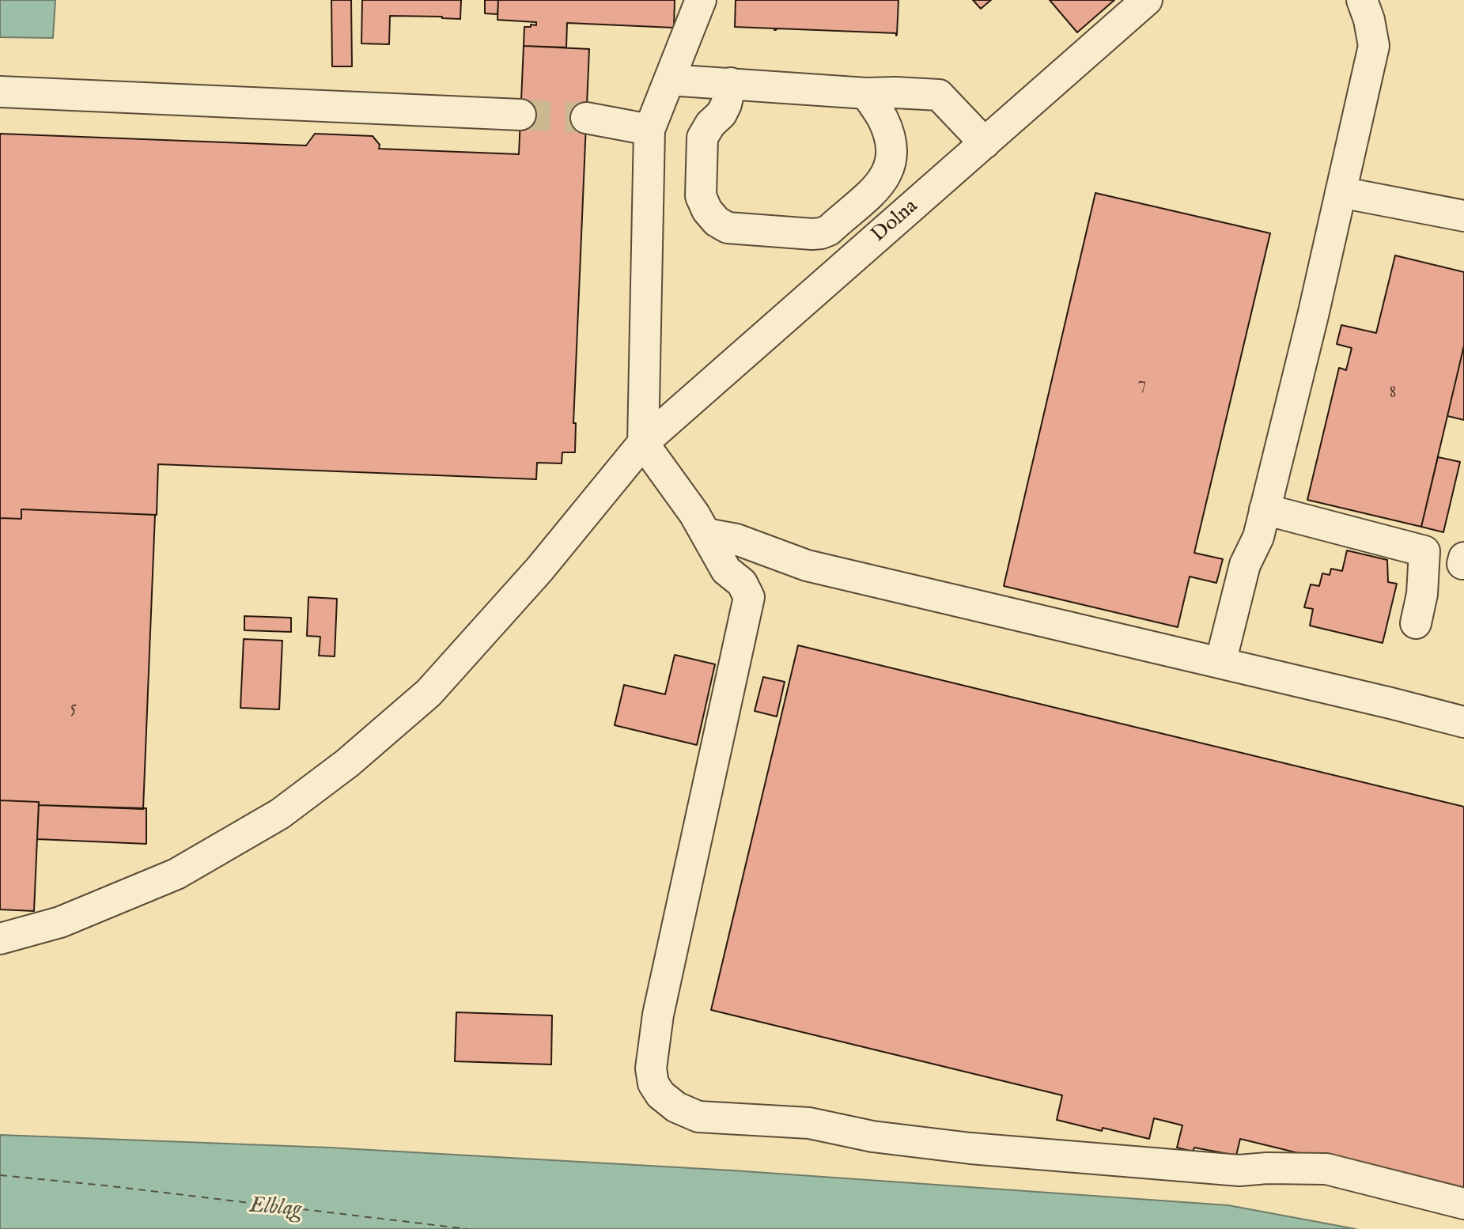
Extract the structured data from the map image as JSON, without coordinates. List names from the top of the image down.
{
  "streets": {
    "street": ["Dolna"]
  },
  "water": ["Elbląg"],
  "house_numbers": ["7", "8", "5"]
}
